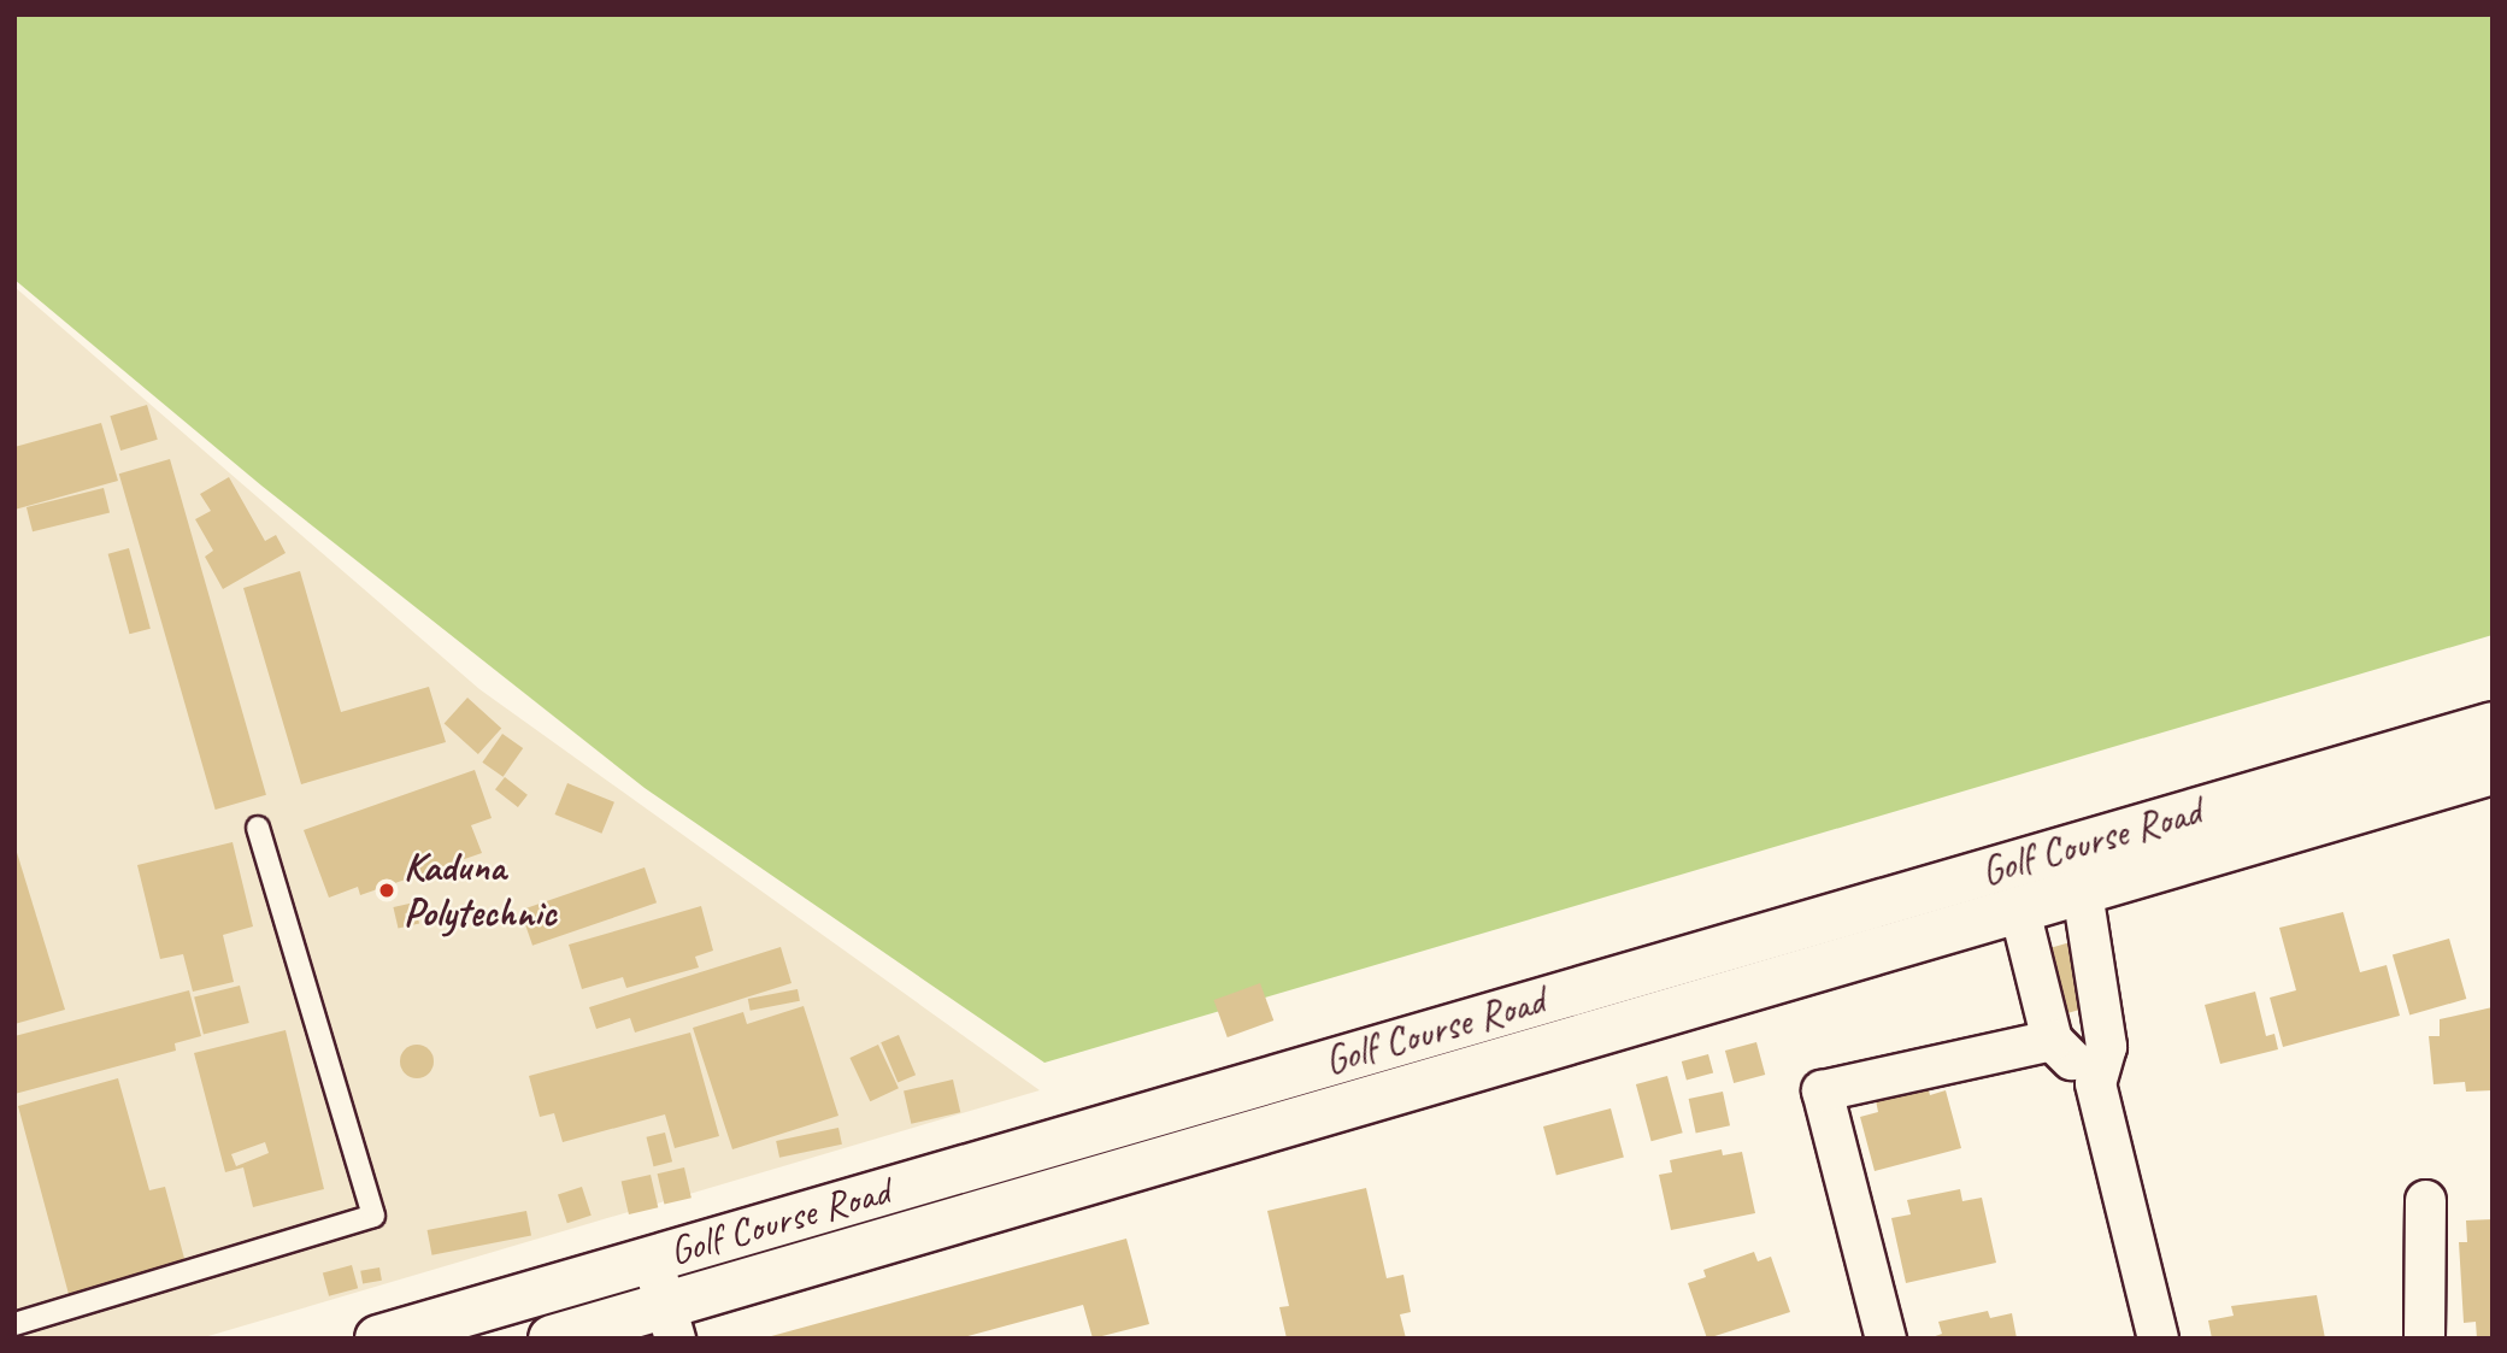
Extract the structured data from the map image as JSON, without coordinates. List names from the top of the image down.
{
  "streets": {
    "street": ["Golf Course Road"]
  },
  "places": ["Kaduna Polytechnic"]
}
